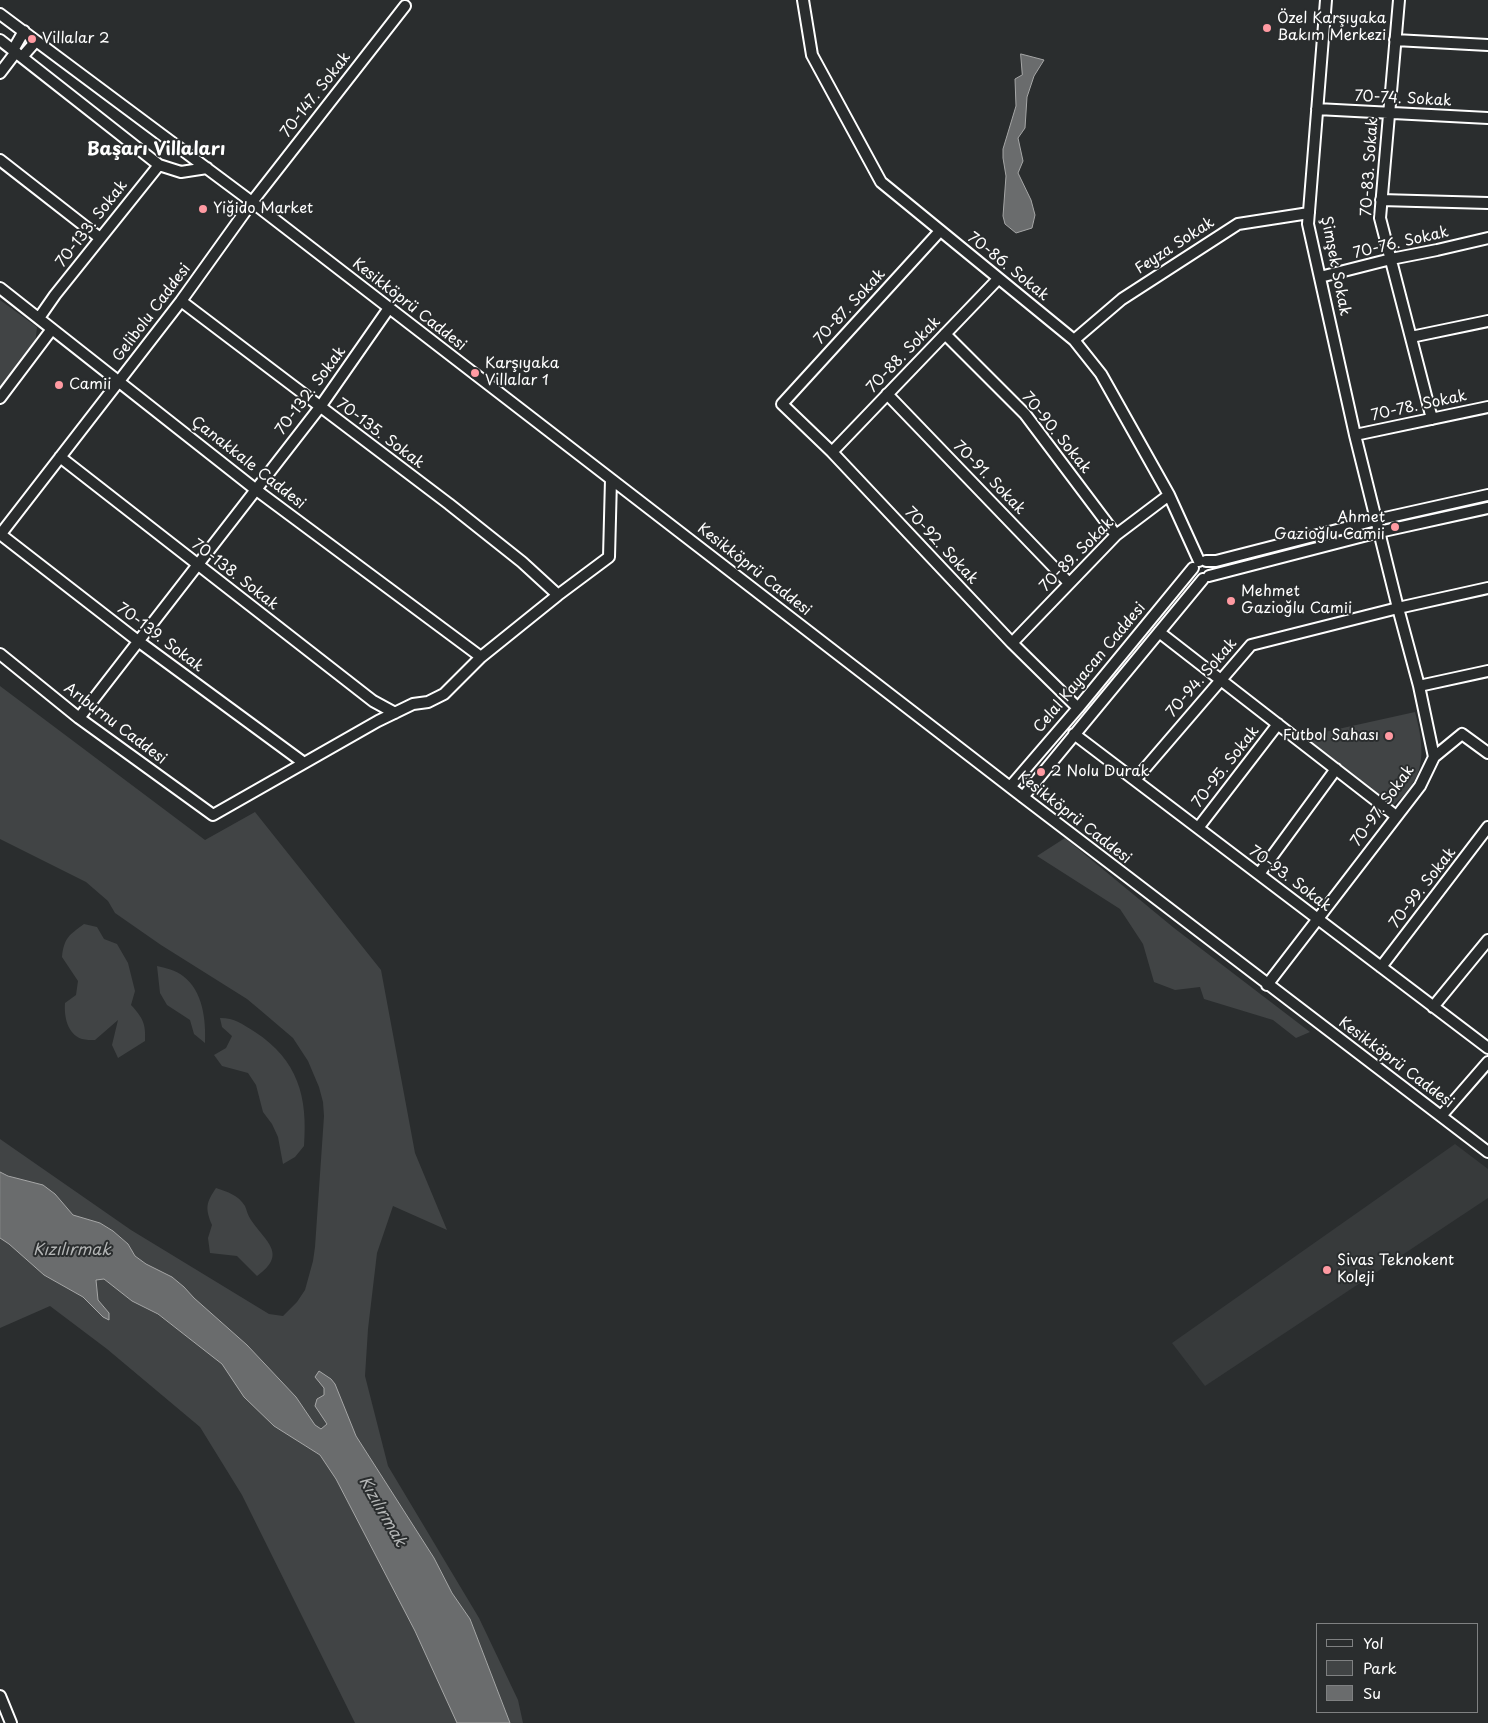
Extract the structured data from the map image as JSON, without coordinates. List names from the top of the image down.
{
  "streets": {
    "street": [
      "70-147. Sokak",
      "70-74. Sokak",
      "70-83. Sokak",
      "70-133. Sokak",
      "70-76. Sokak",
      "Feyza Sokak",
      "Şimşek Sokak",
      "70-86. Sokak",
      "Kesikköprü Caddesi",
      "70-87. Sokak",
      "Gelibolu Caddesi",
      "70-88. Sokak",
      "70-132. Sokak",
      "70-78. Sokak",
      "70-90. Sokak",
      "70-135. Sokak",
      "Çanakkale Caddesi",
      "70-91. Sokak",
      "70-92. Sokak",
      "70-89. Sokak",
      "70-138. Sokak",
      "70-139. Sokak",
      "Celal Kayacan Caddesi",
      "70-94. Sokak",
      "Arıburnu Caddesi",
      "70-95. Sokak",
      "70-97. Sokak",
      "70-93. Sokak",
      "70-99. Sokak"
    ]
  },
  "crossings": [
    ["70-147. Sokak", "Kesikköprü Caddesi"],
    ["70-147. Sokak", "Gelibolu Caddesi"],
    ["70-74. Sokak", "70-83. Sokak"],
    ["70-74. Sokak", "Şimşek Sokak"],
    ["70-83. Sokak", "70-76. Sokak"],
    ["70-83. Sokak", "70-78. Sokak"],
    ["70-133. Sokak", "Çanakkale Caddesi"],
    ["70-76. Sokak", "Şimşek Sokak"],
    ["Feyza Sokak", "Şimşek Sokak"],
    ["Feyza Sokak", "70-86. Sokak"],
    ["Şimşek Sokak", "70-78. Sokak"],
    ["Şimşek Sokak", "70-97. Sokak"],
    ["70-86. Sokak", "70-87. Sokak"],
    ["70-86. Sokak", "70-88. Sokak"],
    ["70-86. Sokak", "70-89. Sokak"],
    ["70-86. Sokak", "Celal Kayacan Caddesi"],
    ["Kesikköprü Caddesi", "Gelibolu Caddesi"],
    ["Kesikköprü Caddesi", "70-132. Sokak"],
    ["Kesikköprü Caddesi", "Celal Kayacan Caddesi"],
    ["Kesikköprü Caddesi", "70-97. Sokak"],
    ["70-87. Sokak", "70-92. Sokak"],
    ["Gelibolu Caddesi", "70-135. Sokak"],
    ["Gelibolu Caddesi", "Çanakkale Caddesi"],
    ["Gelibolu Caddesi", "70-138. Sokak"],
    ["Gelibolu Caddesi", "70-139. Sokak"],
    ["70-88. Sokak", "70-90. Sokak"],
    ["70-88. Sokak", "70-91. Sokak"],
    ["70-88. Sokak", "70-92. Sokak"],
    ["70-132. Sokak", "70-135. Sokak"],
    ["70-132. Sokak", "Çanakkale Caddesi"],
    ["70-132. Sokak", "70-138. Sokak"],
    ["70-132. Sokak", "70-139. Sokak"],
    ["70-132. Sokak", "Arıburnu Caddesi"],
    ["70-90. Sokak", "70-89. Sokak"],
    ["70-91. Sokak", "70-89. Sokak"],
    ["70-92. Sokak", "70-89. Sokak"],
    ["70-92. Sokak", "Celal Kayacan Caddesi"],
    ["70-139. Sokak", "Arıburnu Caddesi"],
    ["Celal Kayacan Caddesi", "70-93. Sokak"],
    ["70-94. Sokak", "70-97. Sokak"],
    ["70-94. Sokak", "70-93. Sokak"],
    ["70-95. Sokak", "70-93. Sokak"],
    ["70-97. Sokak", "70-93. Sokak"],
    ["70-93. Sokak", "70-99. Sokak"]
  ],
  "districts": ["Başarı Villaları"],
  "water": ["Kızılırmak"],
  "places": [
    "Özel Karşıyaka Bakım Merkezi",
    "Villalar 2",
    "Yiğido Market",
    "Karşıyaka Villalar 1",
    "Camii",
    "Ahmet Gazioğlu Camii",
    "Mehmet Gazioğlu Camii",
    "Futbol Sahası",
    "2 Nolu Durak",
    "Sivas Teknokent Koleji"
  ],
  "legend": ["Yol", "Park", "Su"]
}
